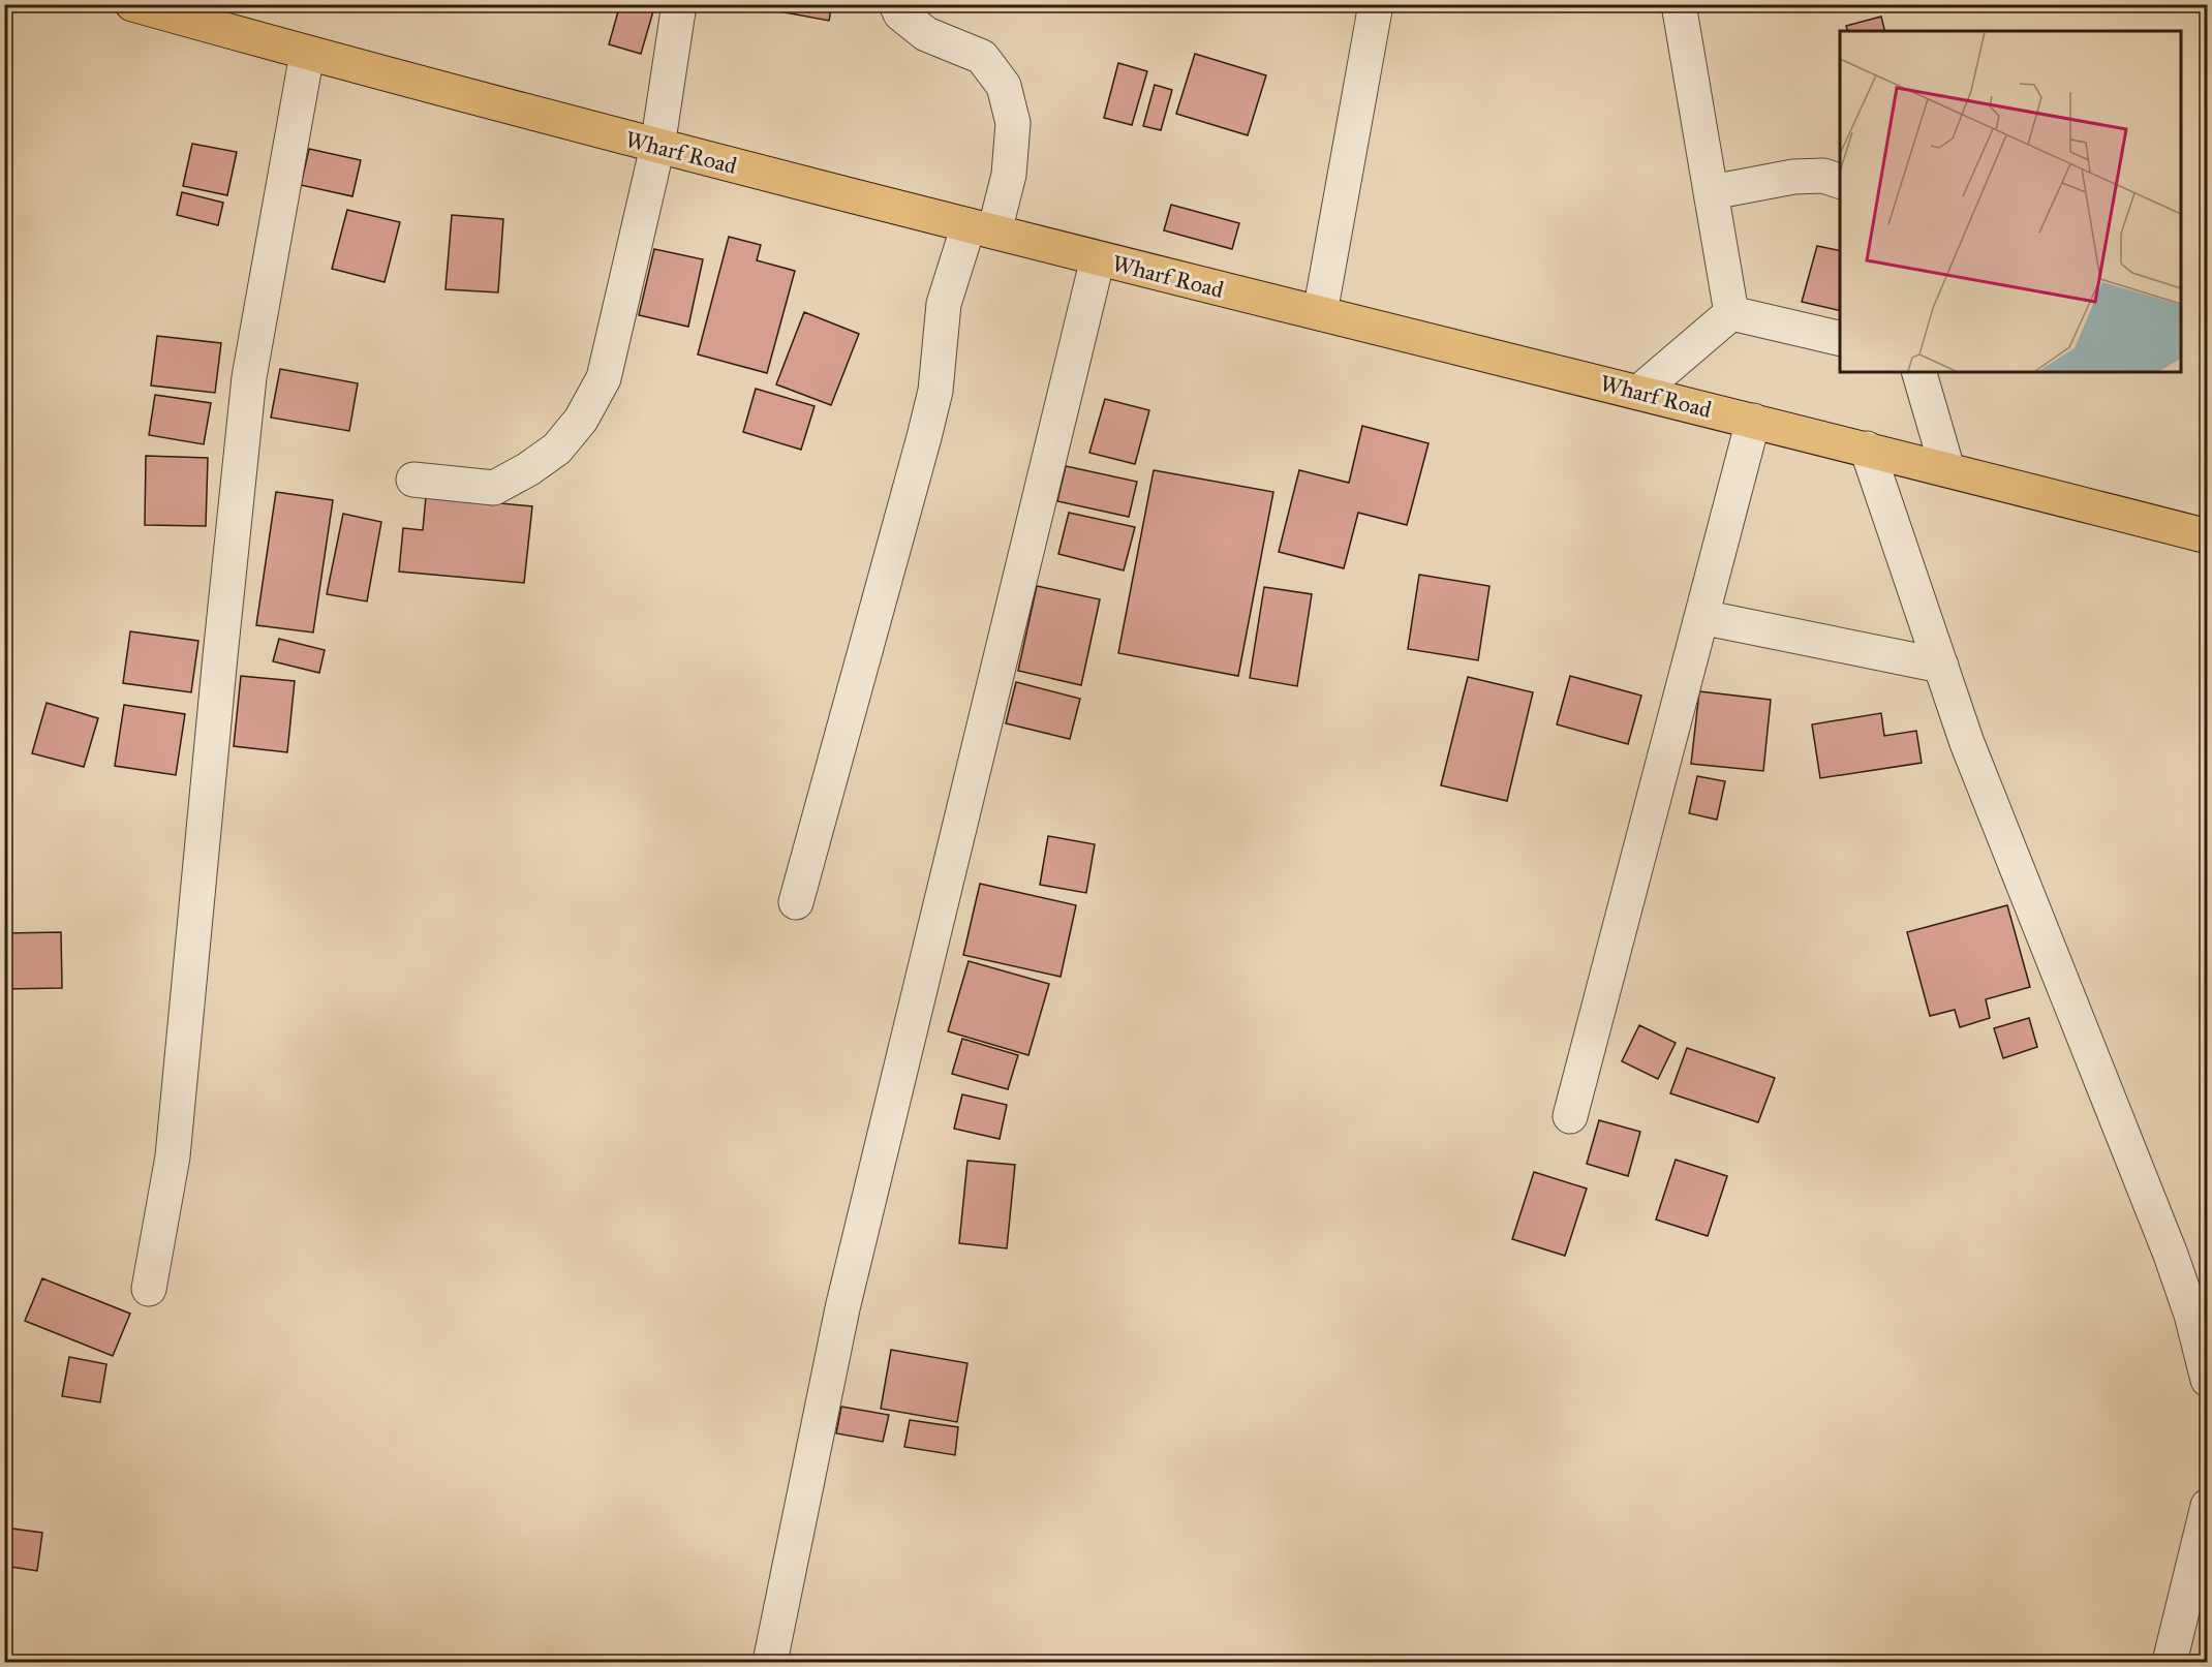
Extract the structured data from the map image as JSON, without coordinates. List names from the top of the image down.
{
  "streets": {
    "main road": ["Wharf Road"]
  }
}
